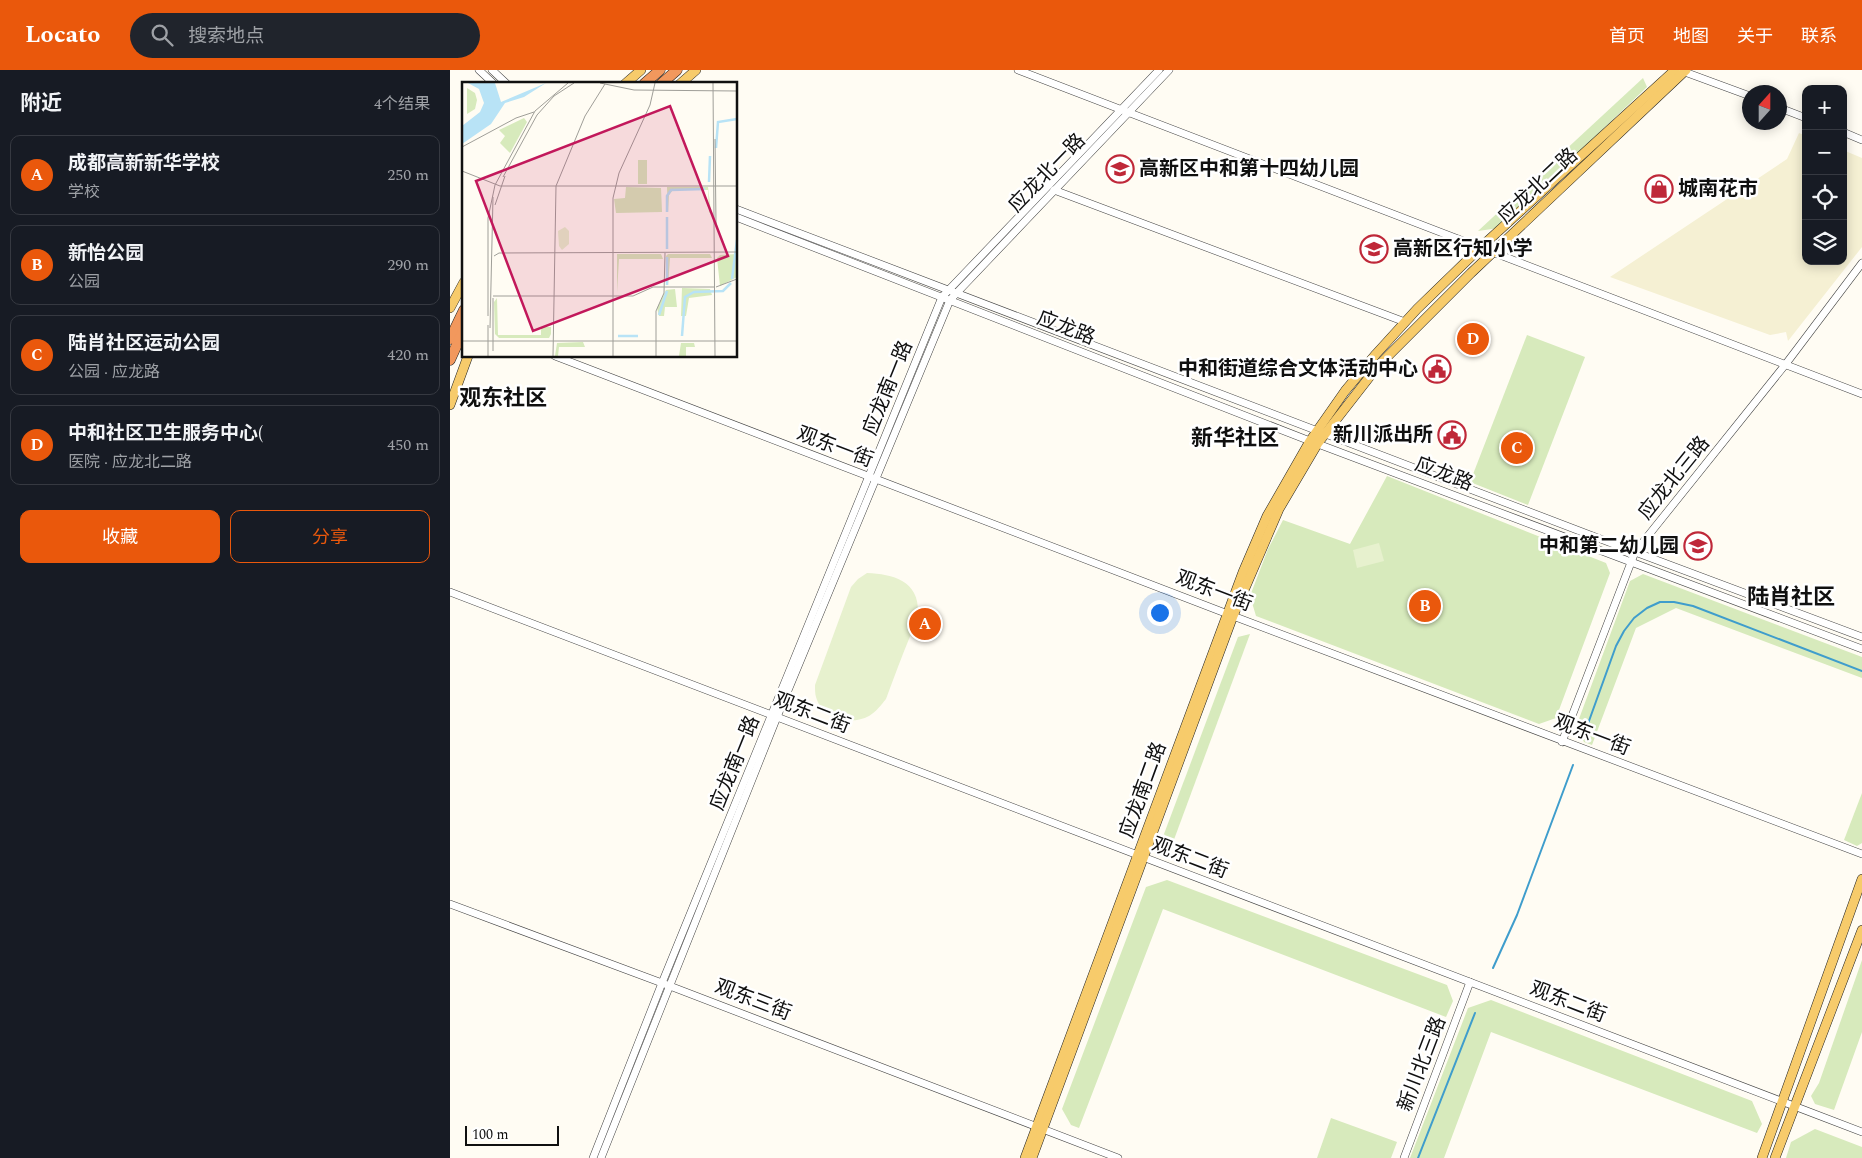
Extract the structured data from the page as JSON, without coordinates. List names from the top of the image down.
{
  "streets": {
    "main road": ["应龙北二路", "应龙南二路"],
    "street": [
      "应龙北一路",
      "应龙路",
      "应龙南一路",
      "观东一街",
      "应龙北三路",
      "观东二街",
      "观东三街",
      "新川北三路"
    ]
  },
  "crossings": [
    ["应龙北一路", "应龙路"],
    ["应龙北一路", "应龙南一路"],
    ["应龙北二路", "应龙路"],
    ["应龙北二路", "应龙南二路"],
    ["应龙路", "应龙南一路"],
    ["应龙路", "应龙北三路"],
    ["应龙路", "应龙南二路"],
    ["应龙南一路", "观东一街"],
    ["应龙南一路", "观东二街"],
    ["应龙南一路", "观东三街"],
    ["观东一街", "应龙北三路"],
    ["观东一街", "应龙南二路"],
    ["观东二街", "应龙南二路"],
    ["观东二街", "新川北三路"],
    ["应龙南二路", "观东三街"]
  ],
  "districts": ["观东社区", "新华社区", "陆肖社区"],
  "places": {
    "school or university": ["高新区中和第十四幼儿园", "高新区行知小学", "中和第二幼儿园"],
    "shop": ["城南花市"],
    "public building": ["中和街道综合文体活动中心", "新川派出所"]
  },
  "scale_bar": "100 m",
  "north": "top",
  "page": {
    "header": "Locato",
    "search": "搜索地点",
    "nav": [
      "首页",
      "地图",
      "关于",
      "联系"
    ],
    "heading": ["附近", "4个结果"],
    "map_buttons": ["+", "−"],
    "list": [
      {
        "mark": "A",
        "name": "成都高新新华学校",
        "note": "学校",
        "value": "250 m"
      },
      {
        "mark": "B",
        "name": "新怡公园",
        "note": "公园",
        "value": "290 m"
      },
      {
        "mark": "C",
        "name": "陆肖社区运动公园",
        "note": "公园 · 应龙路",
        "value": "420 m"
      },
      {
        "mark": "D",
        "name": "中和社区卫生服务中心(",
        "note": "医院 · 应龙北二路",
        "value": "450 m"
      }
    ],
    "pins": [
      "D",
      "C",
      "B",
      "A"
    ],
    "buttons": ["收藏", "分享"],
    "scale": "100 m"
  }
}
